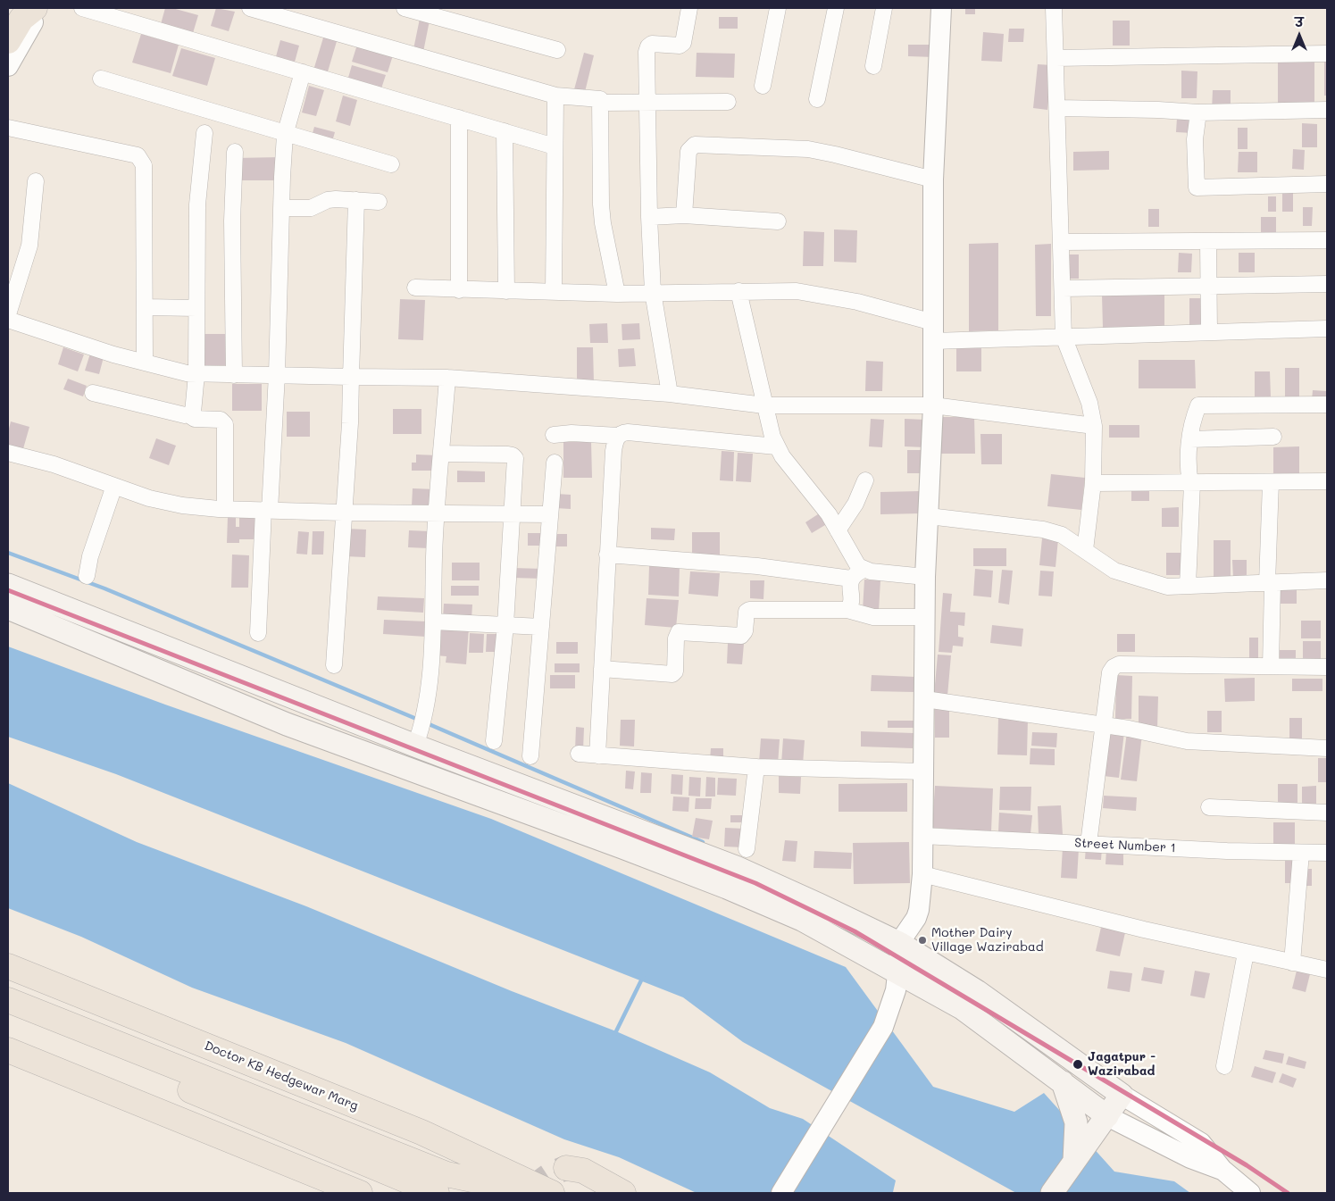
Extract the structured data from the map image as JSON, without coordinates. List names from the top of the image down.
{
  "streets": {
    "highway": ["Doctor KB Hedgewar Marg"],
    "street": ["Street Number 1"]
  },
  "places": ["Mother Dairy Village Wazirabad", "Jagatpur - Wazirabad"],
  "north": "top"
}
